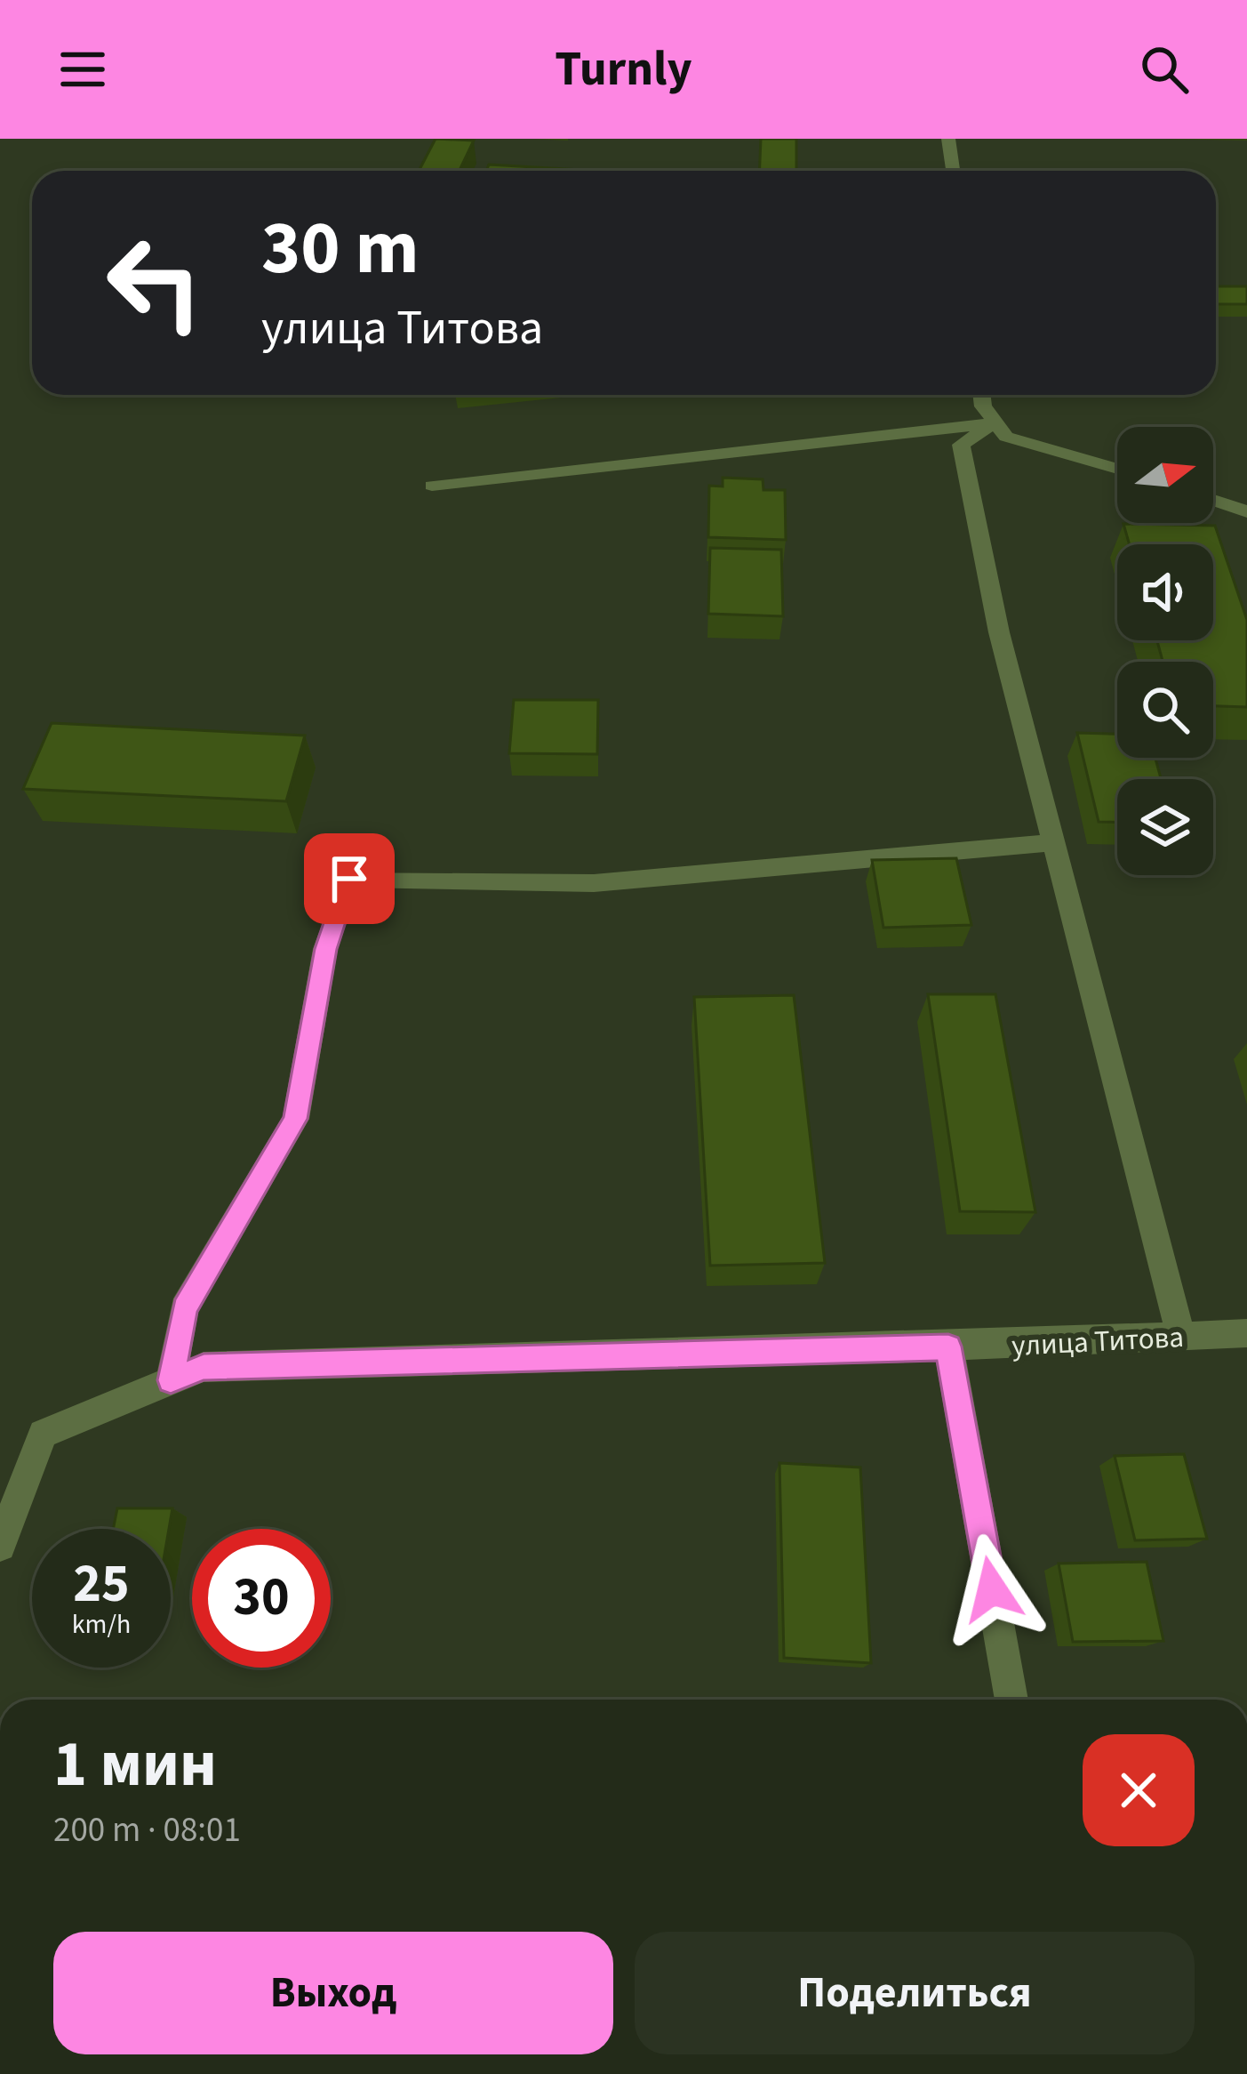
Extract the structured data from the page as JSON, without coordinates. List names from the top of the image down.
{
  "streets": {
    "street": ["улица Титова"]
  },
  "north": "right",
  "page": {
    "header": "Turnly",
    "turn": ["30 m", "улица Титова"],
    "speed": "25 km/h",
    "limit": "30",
    "heading": ["1 мин", "200 m · 08:01"],
    "buttons": ["Выход", "Поделиться"]
  }
}
